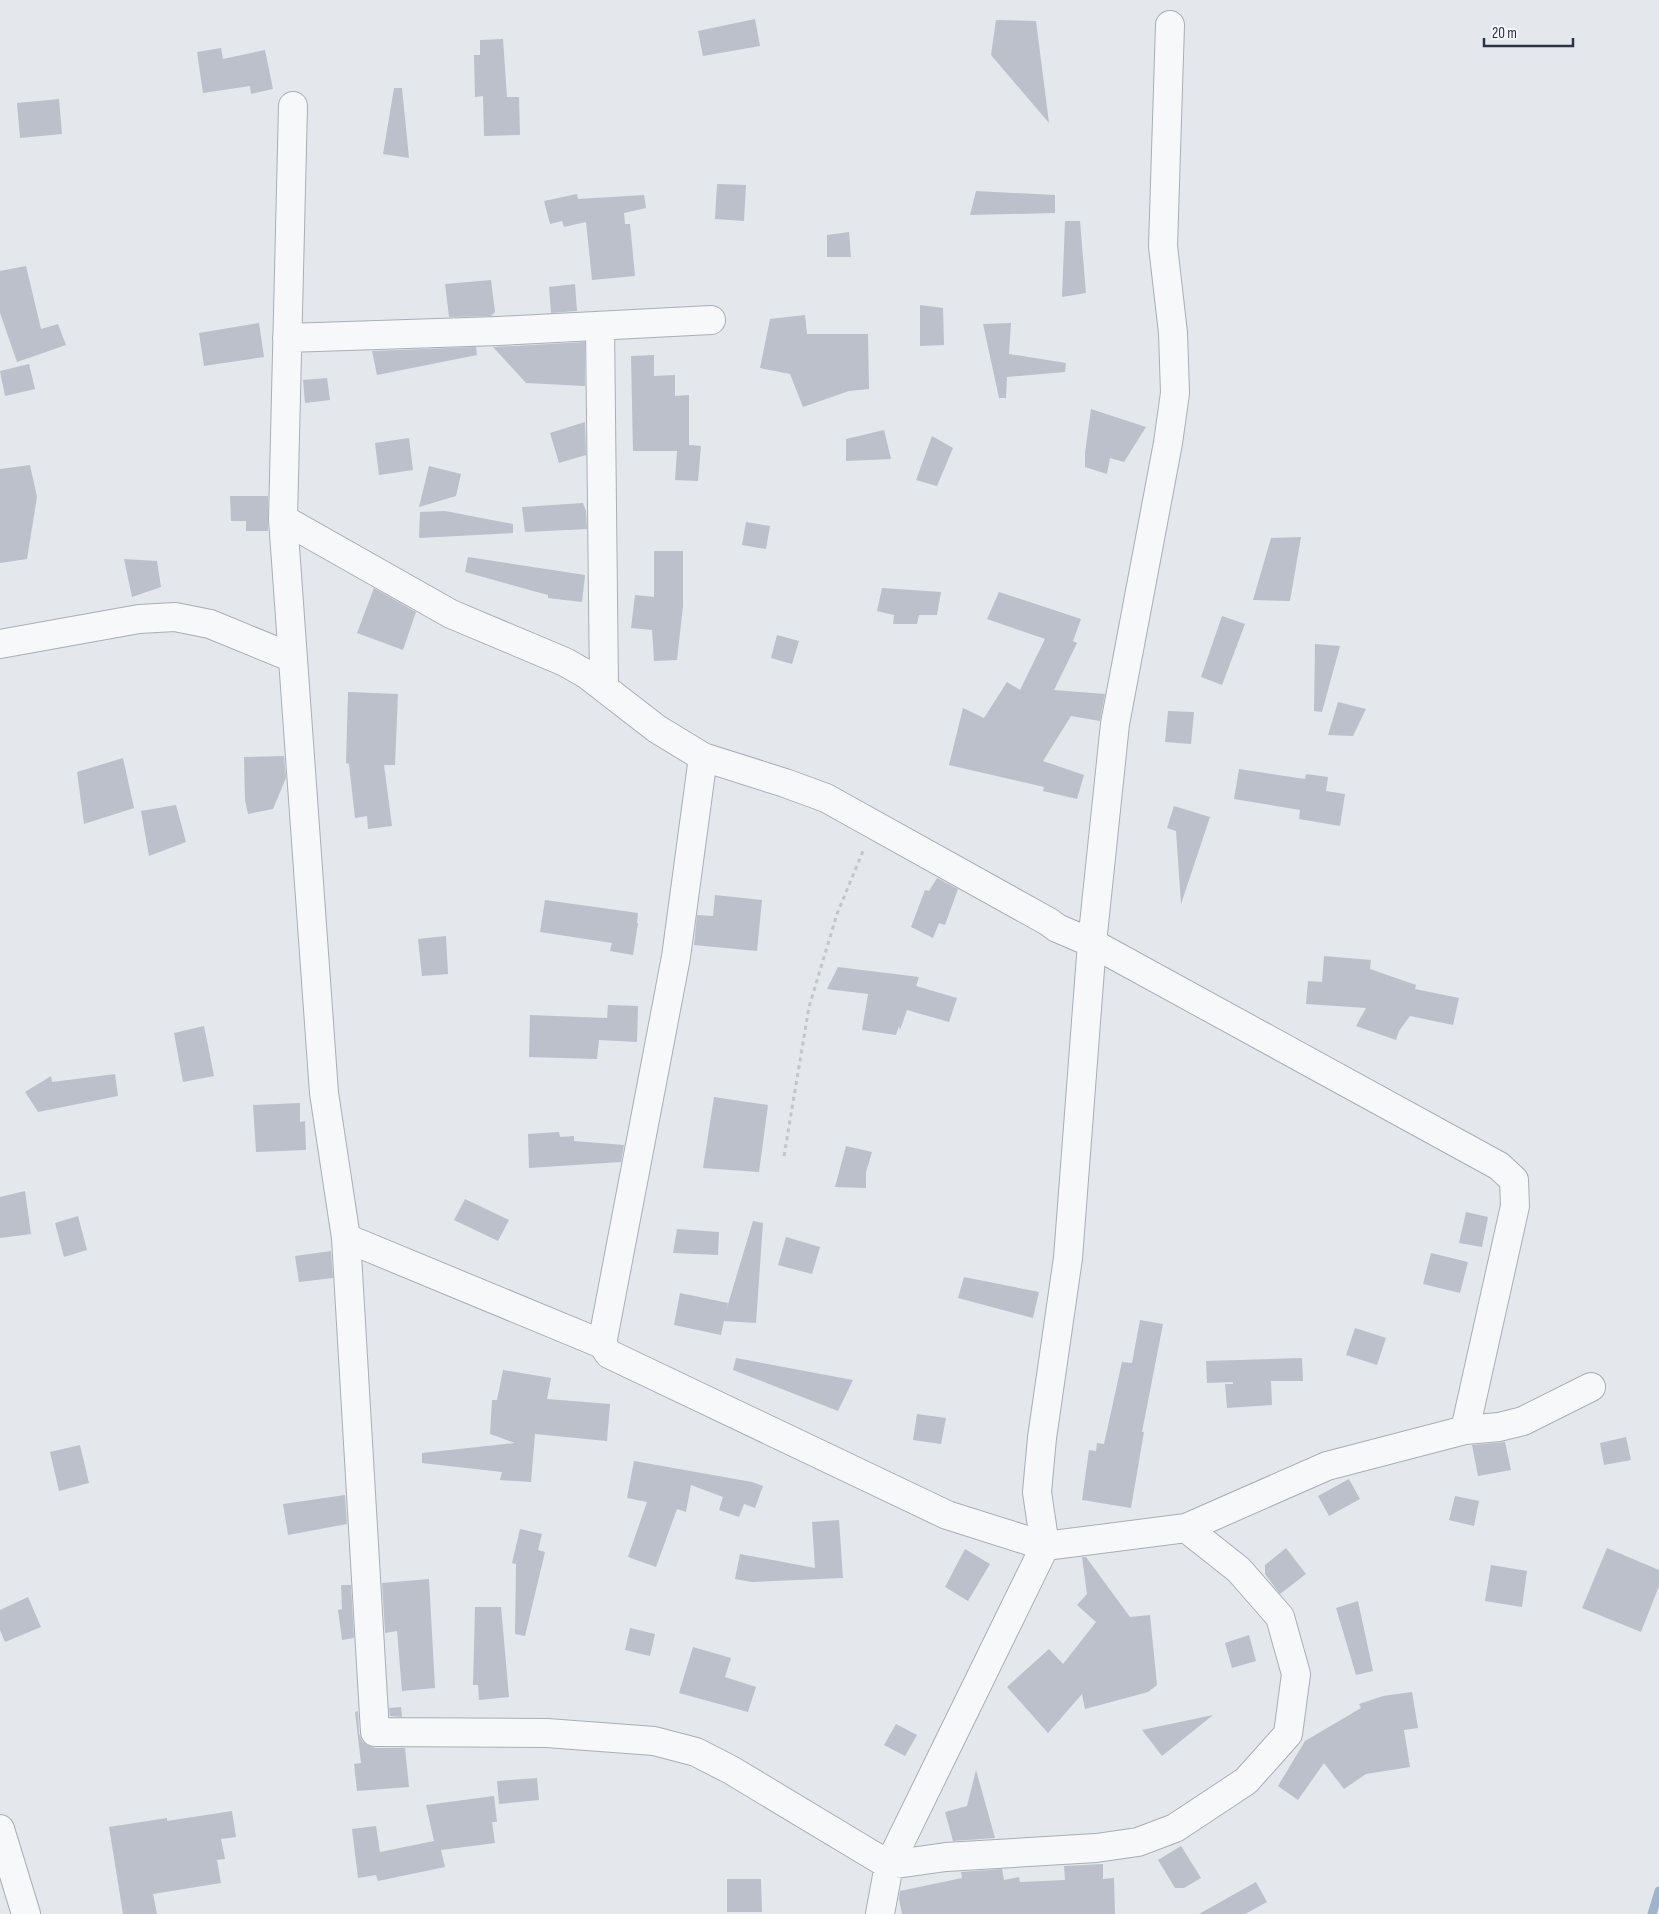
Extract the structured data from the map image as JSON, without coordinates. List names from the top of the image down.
{
  "scale_bar": "20 m"
}
